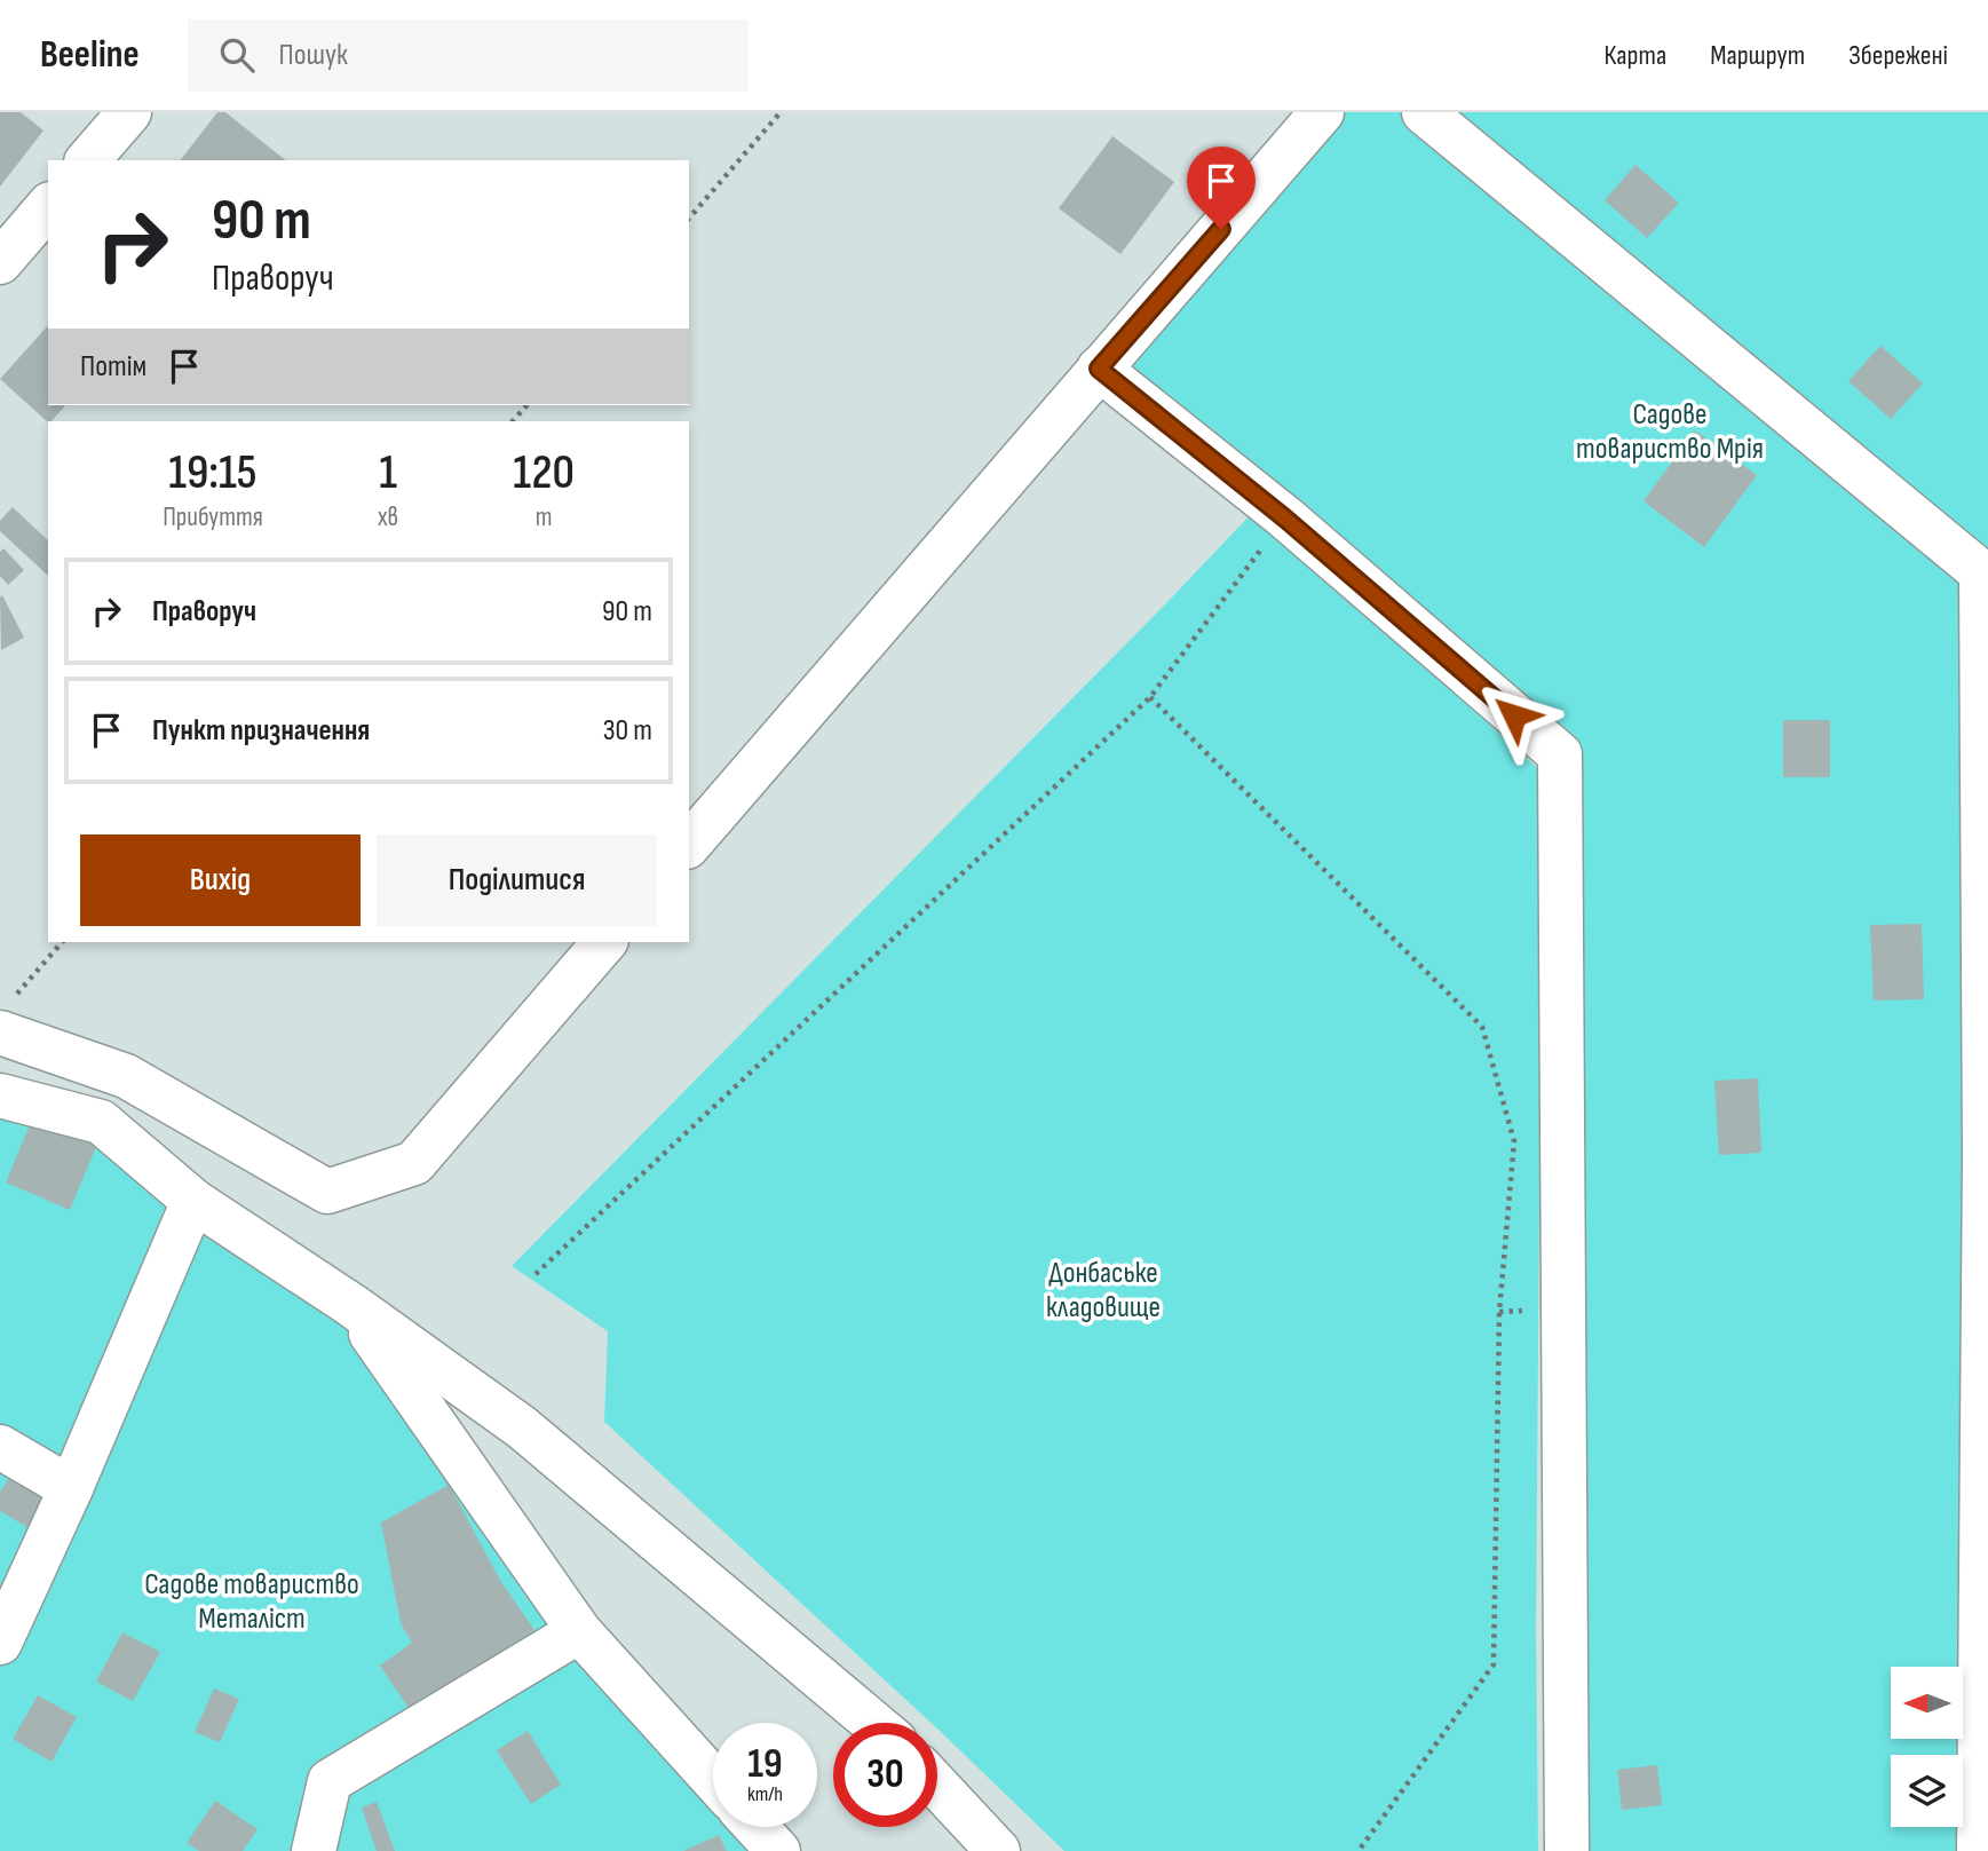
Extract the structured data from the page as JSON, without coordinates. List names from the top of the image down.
{
  "parks": ["Садове товариство Мрія", "Донбаське кладовище", "Садове товариство Металіст"],
  "north": "left",
  "page": {
    "header": "Beeline",
    "search": "Пошук",
    "nav": ["Карта", "Маршрут", "Збережені"],
    "turn": ["90 m", "Праворуч"],
    "then": "Потім",
    "eta": [
      "19:15",
      "Прибуття",
      "1",
      "хв",
      "120",
      "m"
    ],
    "list": [
      {
        "name": "Праворуч",
        "value": "90 m"
      },
      {
        "name": "Пункт призначення",
        "value": "30 m"
      }
    ],
    "buttons": ["Вихід", "Поділитися"],
    "speed": "19 km/h",
    "limit": "30"
  }
}
